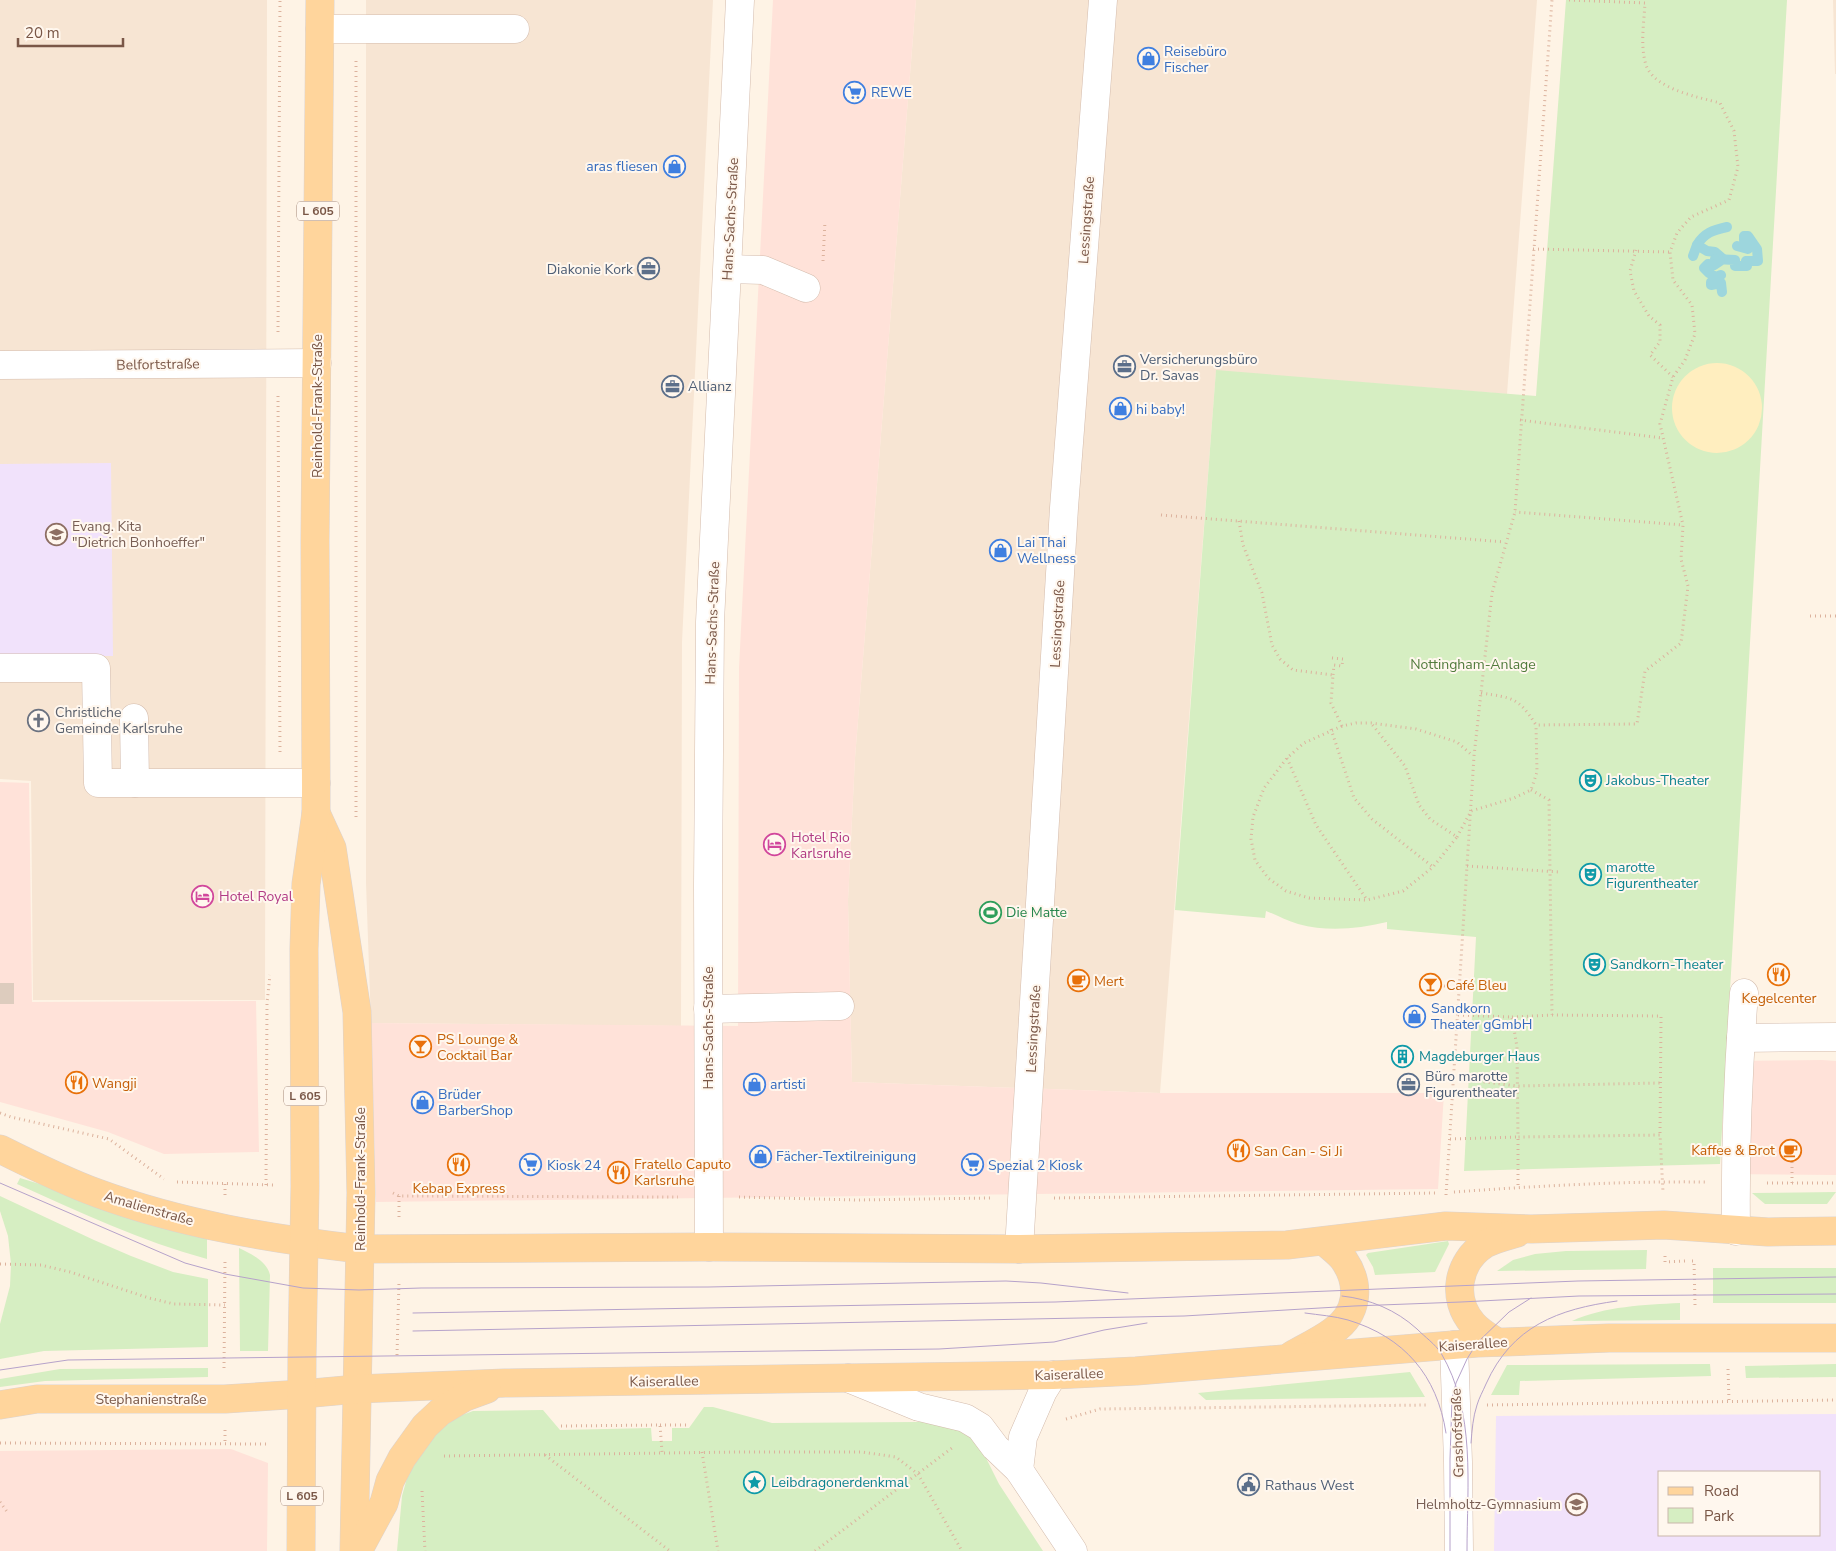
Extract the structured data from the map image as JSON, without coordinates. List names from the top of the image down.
{
  "streets": {
    "main road": [
      "L 605",
      "Reinhold-Frank-Straße",
      "Amalienstraße",
      "Kaiserallee",
      "Stephanienstraße"
    ],
    "street": [
      "Hans-Sachs-Straße",
      "Lessingstraße",
      "Belfortstraße",
      "Grashofstraße"
    ]
  },
  "crossings": [
    ["Belfortstraße", "Reinhold-Frank-Straße"],
    ["Reinhold-Frank-Straße", "Amalienstraße"],
    ["Reinhold-Frank-Straße", "Kaiserallee"],
    ["Reinhold-Frank-Straße", "Stephanienstraße"],
    ["Kaiserallee", "Stephanienstraße"],
    ["Kaiserallee", "Grashofstraße"]
  ],
  "parks": ["Nottingham-Anlage"],
  "places": {
    "shop": [
      "Reisebüro Fischer",
      "aras fliesen",
      "hi baby!",
      "Lai Thai Wellness",
      "Sandkorn Theater gGmbH",
      "artisti",
      "Brüder BarberShop",
      "Fächer-Textilreinigung"
    ],
    "supermarket": ["REWE", "Kiosk 24", "Spezial 2 Kiosk"],
    "office": [
      "Diakonie Kork",
      "Versicherungsbüro Dr. Savas",
      "Allianz",
      "Büro marotte Figurentheater"
    ],
    "school or university": ["Evang. Kita \"Dietrich Bonhoeffer\"", "Helmholtz-Gymnasium"],
    "church": ["Christliche Gemeinde Karlsruhe"],
    "theatre": ["Jakobus-Theater", "marotte Figurentheater", "Sandkorn-Theater"],
    "hotel": ["Hotel Rio Karlsruhe", "Hotel Royal"],
    "sports": ["Die Matte"],
    "restaurant": [
      "Kegelcenter",
      "Wangji",
      "San Can - Si Ji",
      "Kebap Express",
      "Fratello Caputo Karlsruhe"
    ],
    "cafe": ["Mert", "Kaffee & Brot"],
    "bar": ["Café Bleu", "PS Lounge & Cocktail Bar"],
    "building": ["Magdeburger Haus"],
    "place": ["Leibdragonerdenkmal"],
    "public building": ["Rathaus West"]
  },
  "legend": ["Road", "Park"],
  "scale_bar": "20 m"
}
